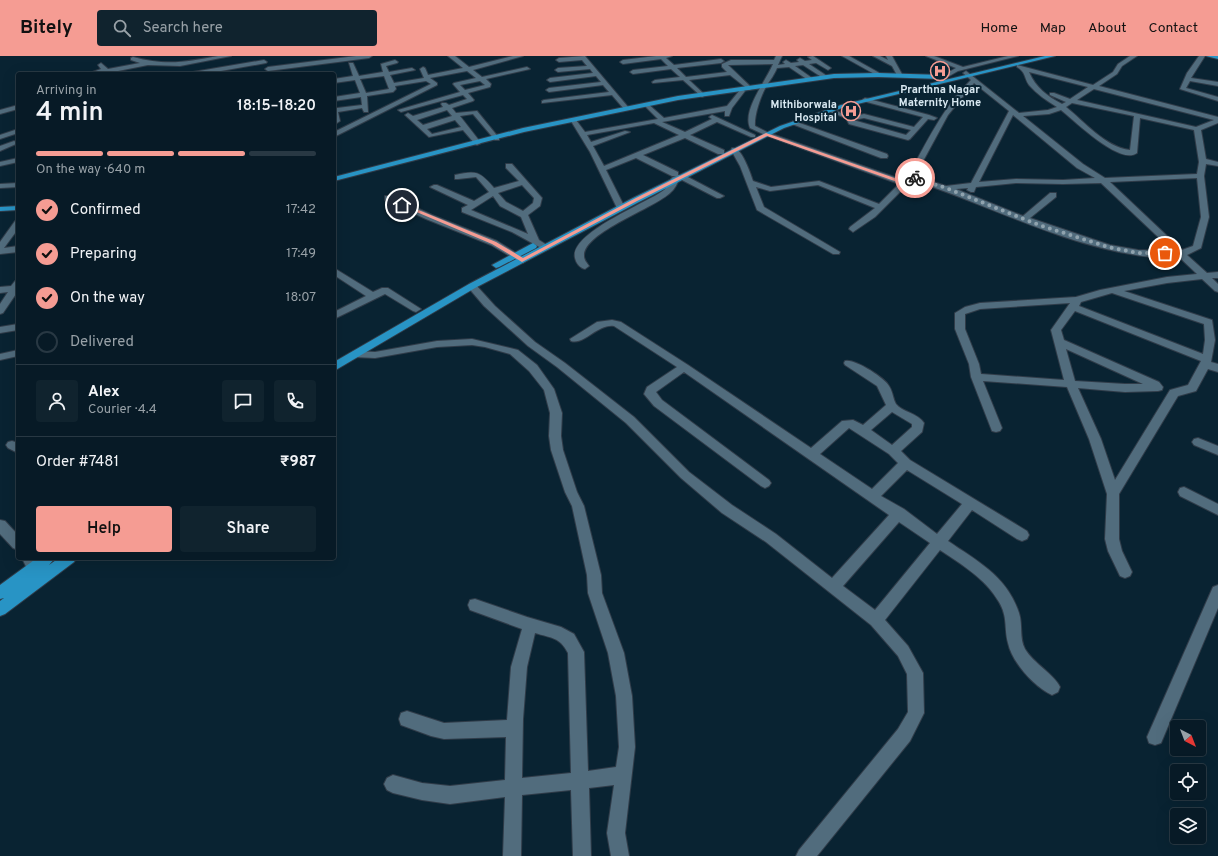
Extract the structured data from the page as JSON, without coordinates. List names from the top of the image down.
{
  "places": {
    "hospital": ["Prarthna Nagar Maternity Home", "Mithiborwala Hospital"]
  },
  "north": "bottom right",
  "page": {
    "header": "Bitely",
    "search": "Search here",
    "nav": [
      "Home",
      "Map",
      "About",
      "Contact"
    ],
    "heading": ["4 min", "Arriving in", "18:15–18:20"],
    "panel": [
      "Alex",
      "Courier · 4.4",
      "Order #7481",
      "₹987"
    ],
    "bar": "On the way · 640 m",
    "list": [
      ["Confirmed", "17:42"],
      ["Preparing", "17:49"],
      ["On the way", "18:07"],
      "Delivered"
    ],
    "buttons": ["Help", "Share"]
  }
}
